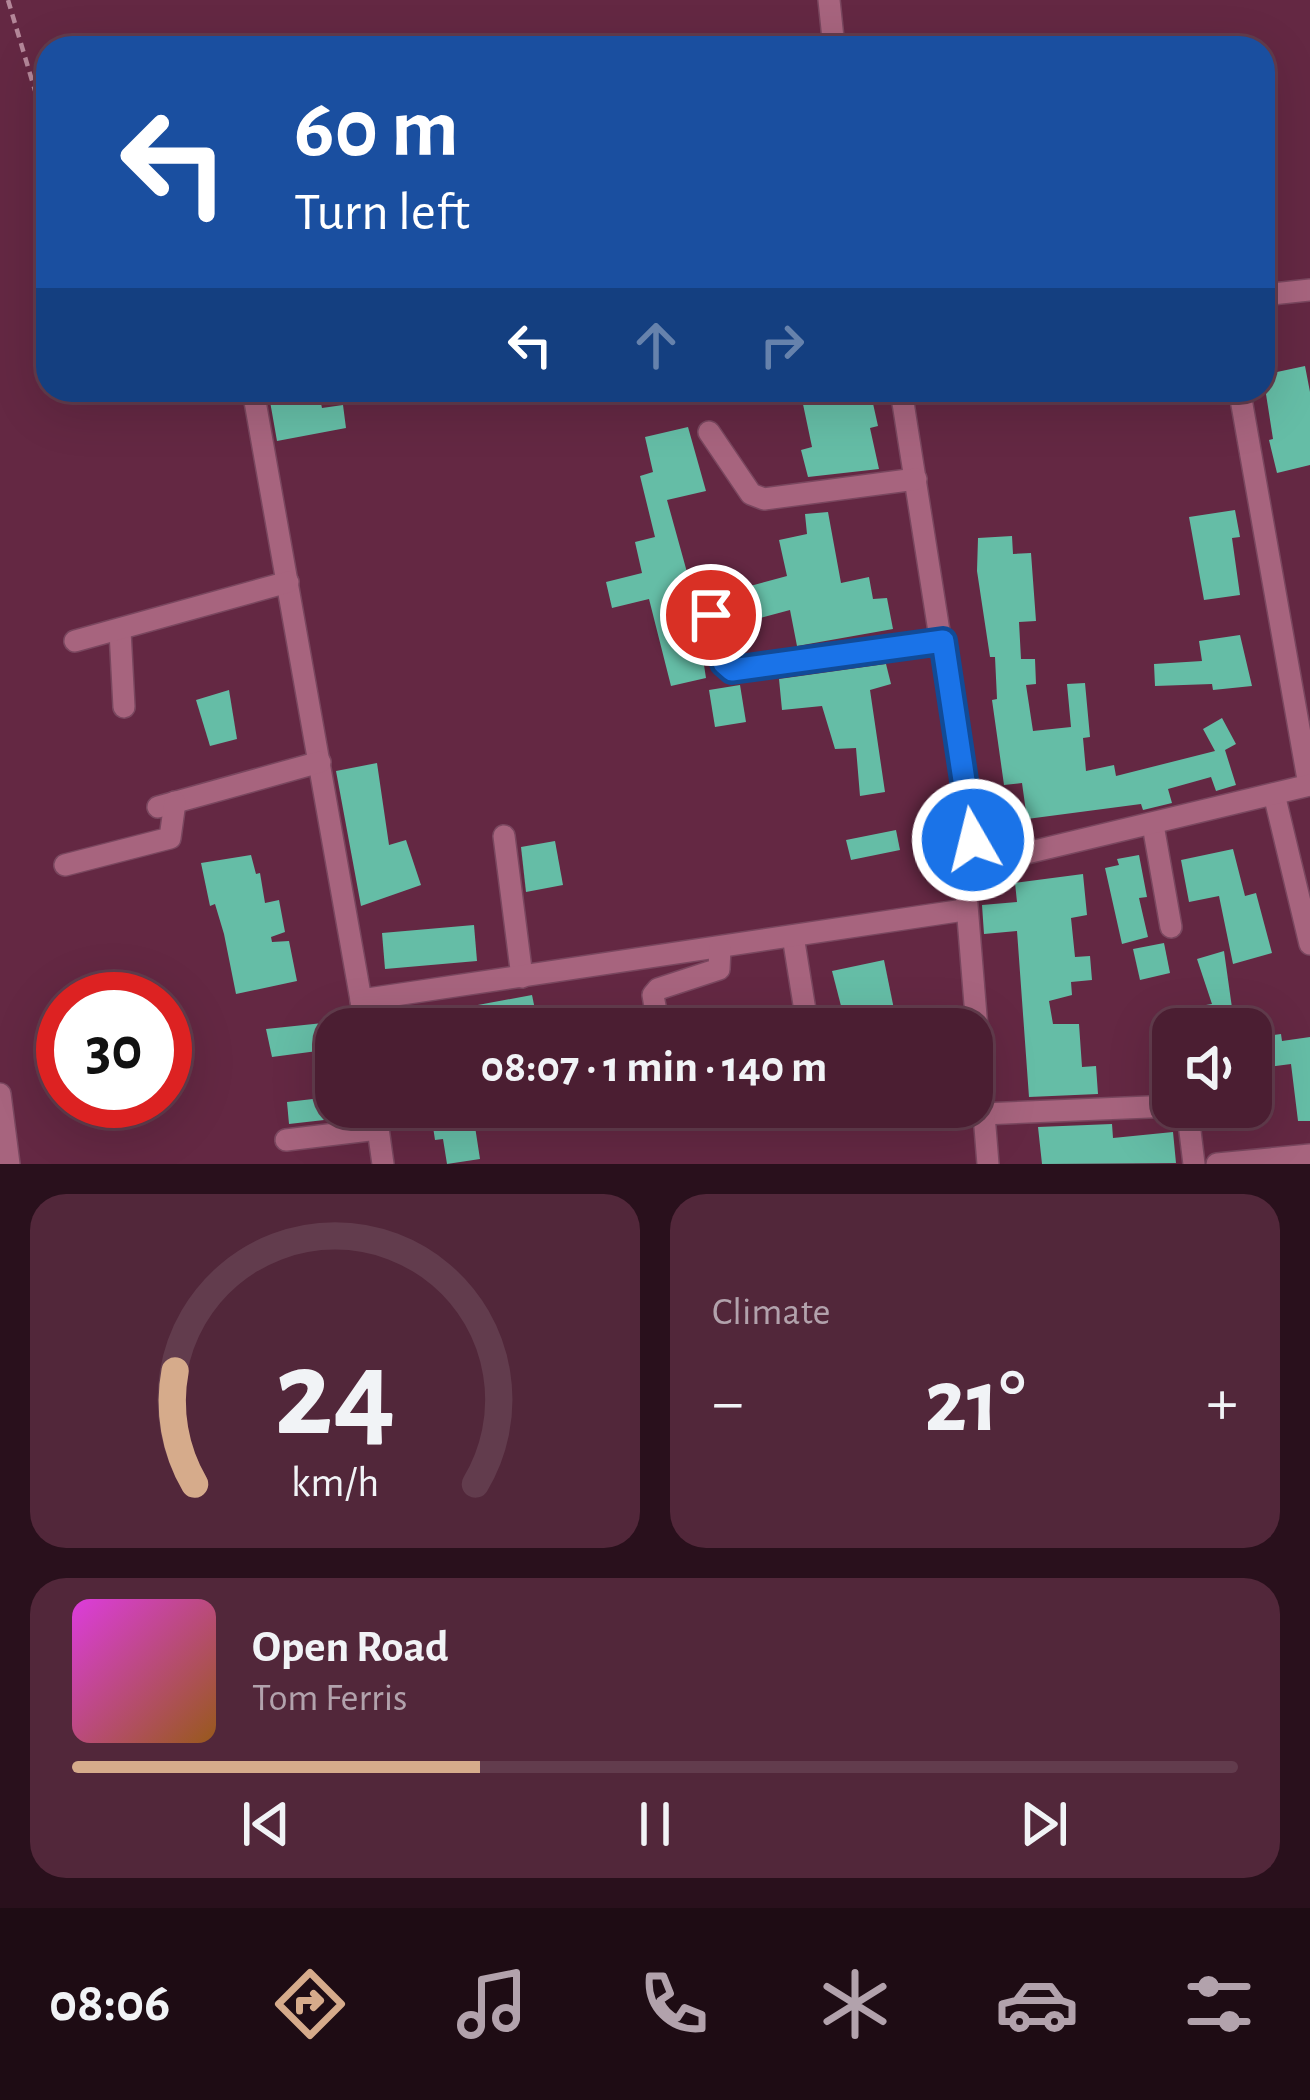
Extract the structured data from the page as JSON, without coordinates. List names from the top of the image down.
{
  "page": {
    "turn": ["60 m", "Turn left"],
    "limit": "30",
    "trip": "08:07 · 1 min · 140 m",
    "tile": "Climate",
    "heat": ["−", "21°", "+"],
    "song": ["Open Road", "Tom Ferris"],
    "tabs": "08:06",
    "gauge": ["24", "km/h"]
  }
}
